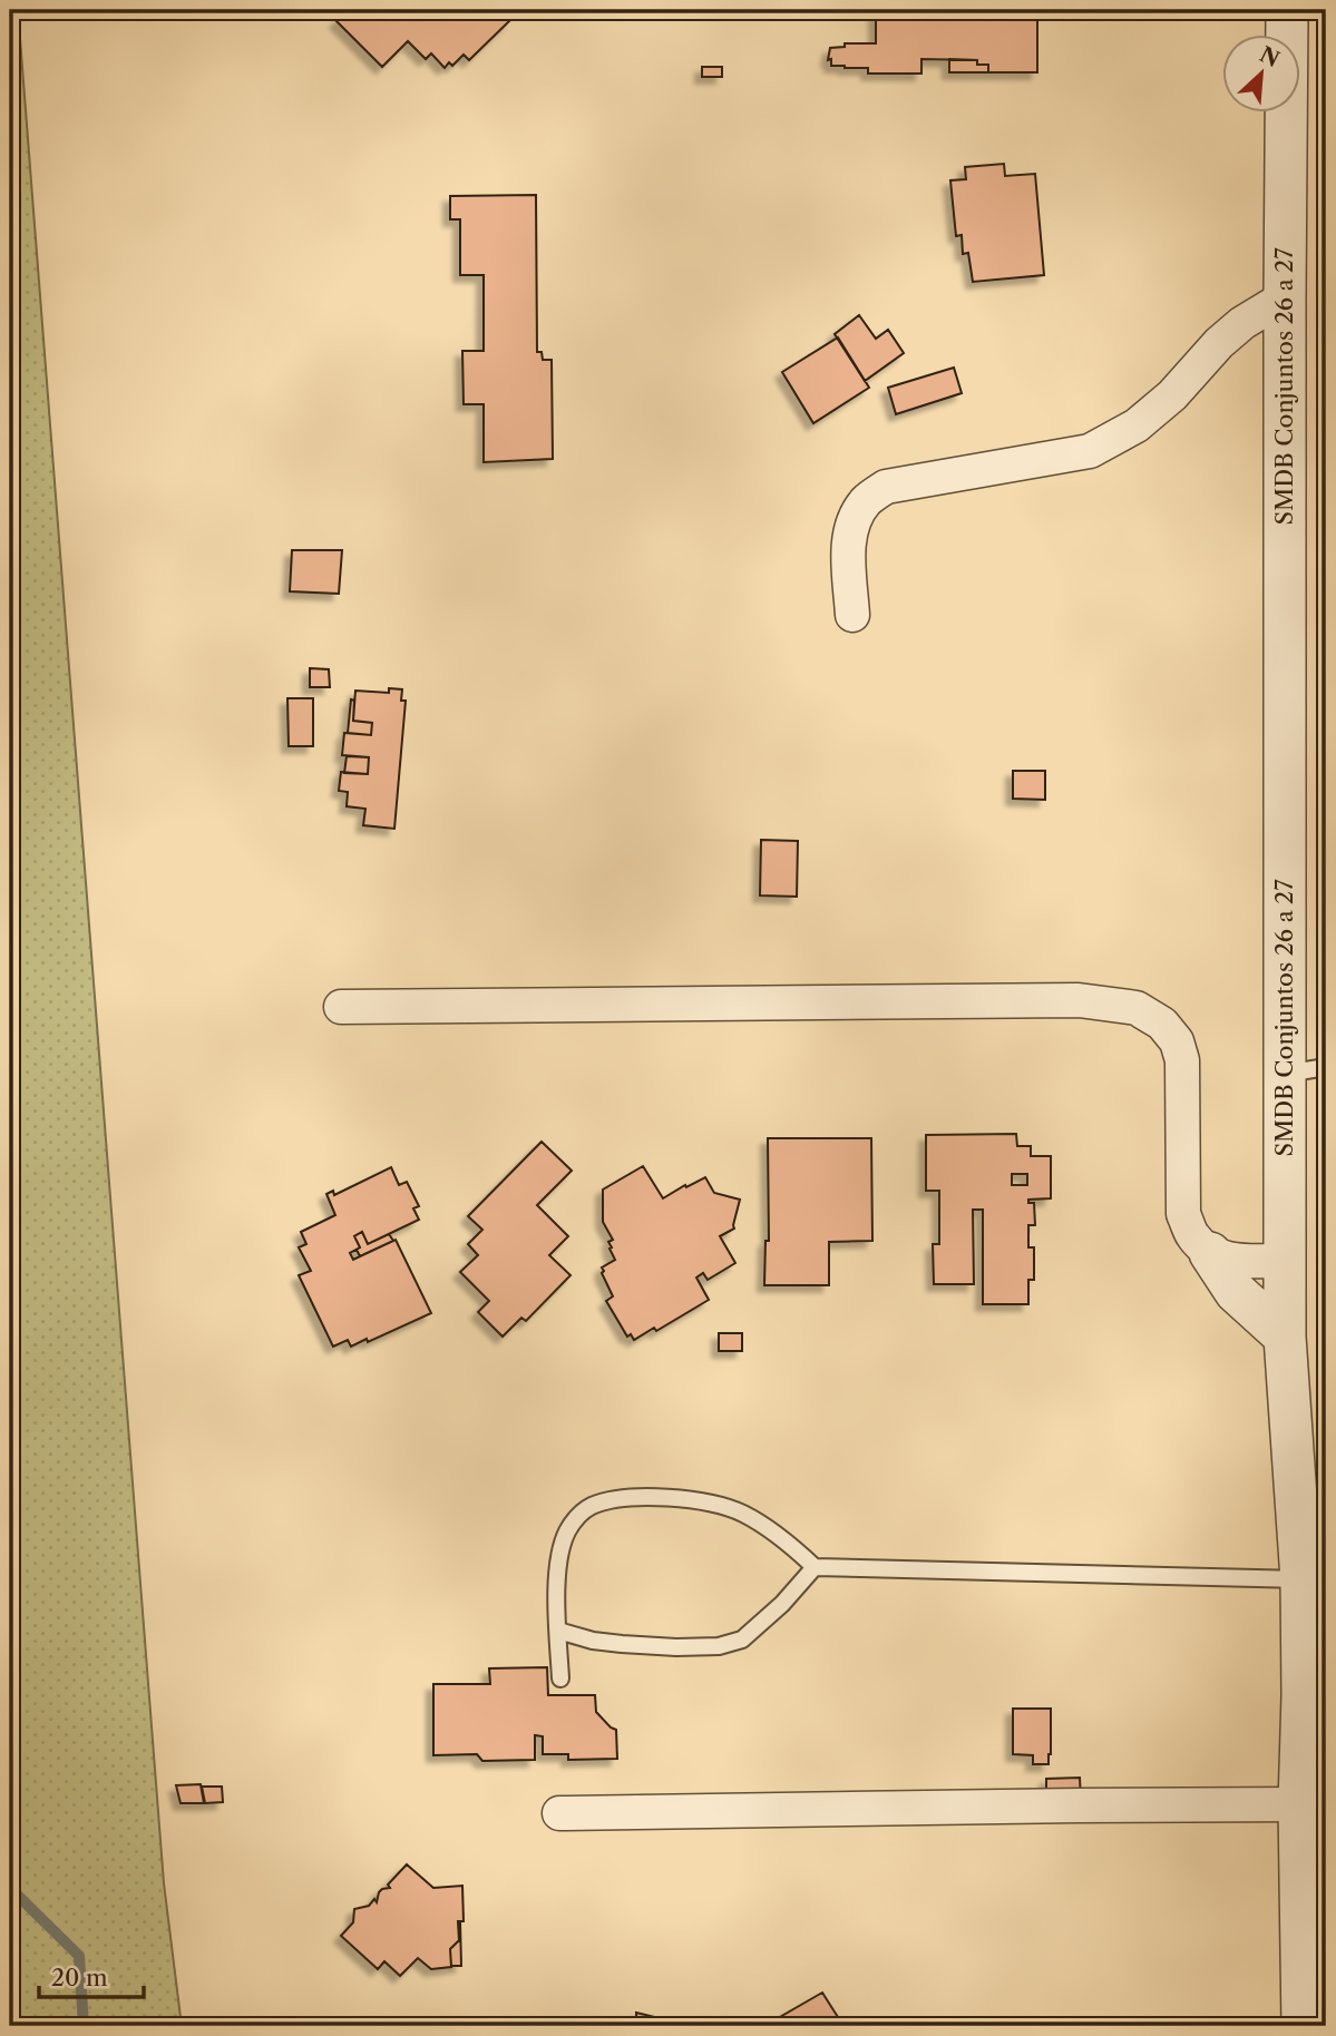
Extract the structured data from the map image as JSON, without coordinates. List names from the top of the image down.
{
  "streets": {
    "street": ["SMDB Conjuntos 26 a 27"]
  },
  "scale_bar": "20 m",
  "north": "top right"
}
